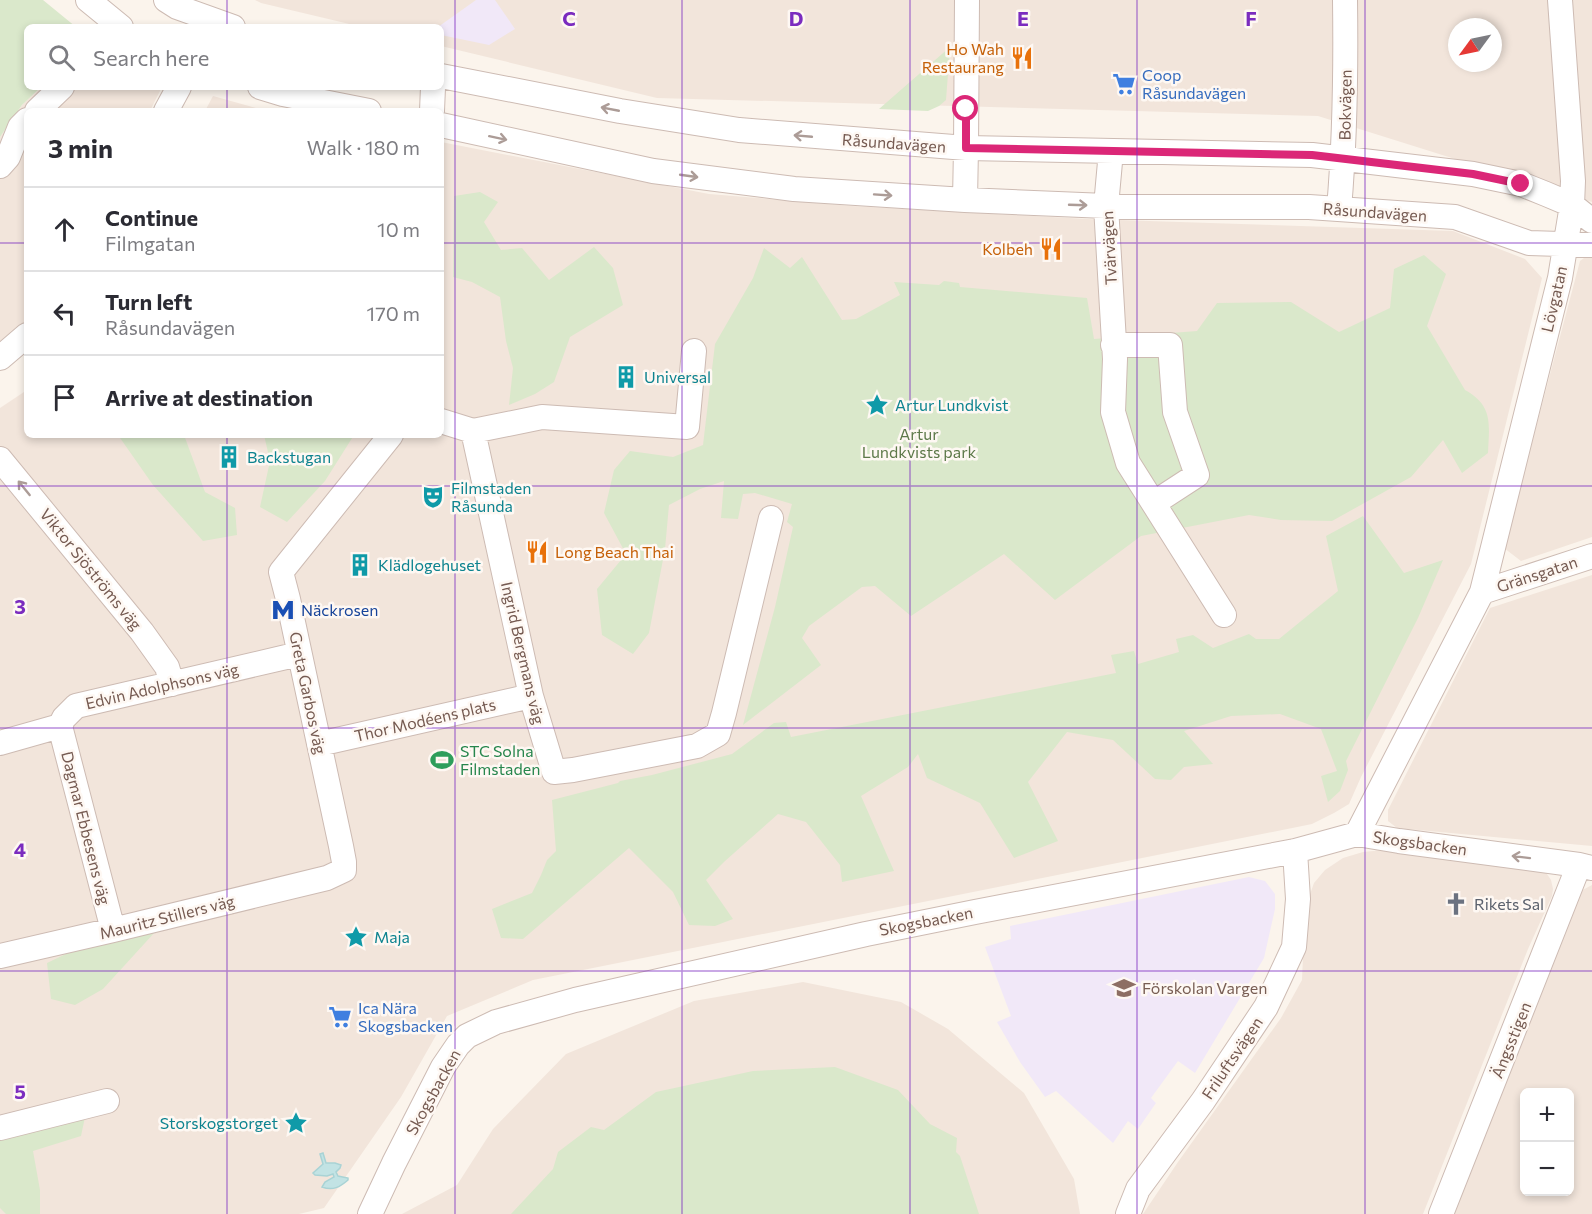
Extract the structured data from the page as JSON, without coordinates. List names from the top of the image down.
{
  "streets": {
    "street": [
      "Bokvägen",
      "Råsundavägen",
      "Tvärvägen",
      "Lövgatan",
      "Viktor Sjöströms väg",
      "Gränsgatan",
      "Ingrid Bergmans väg",
      "Edvin Adolphsons väg",
      "Greta Garbos väg",
      "Thor Modéens plats",
      "Dagmar Ebbesens väg",
      "Skogsbacken",
      "Mauritz Stillers väg",
      "Ängsstigen",
      "Friluftsvägen"
    ]
  },
  "crossings": [
    ["Bokvägen", "Råsundavägen"],
    ["Råsundavägen", "Tvärvägen"],
    ["Råsundavägen", "Lövgatan"],
    ["Lövgatan", "Gränsgatan"],
    ["Viktor Sjöströms väg", "Edvin Adolphsons väg"],
    ["Ingrid Bergmans väg", "Thor Modéens plats"],
    ["Edvin Adolphsons väg", "Greta Garbos väg"],
    ["Edvin Adolphsons väg", "Dagmar Ebbesens väg"],
    ["Greta Garbos väg", "Thor Modéens plats"],
    ["Greta Garbos väg", "Mauritz Stillers väg"],
    ["Dagmar Ebbesens väg", "Mauritz Stillers väg"],
    ["Skogsbacken", "Ängsstigen"],
    ["Skogsbacken", "Friluftsvägen"]
  ],
  "one_way": ["Viktor Sjöströms väg"],
  "parks": ["Artur Lundkvists park"],
  "places": {
    "restaurant": ["Ho Wah Restaurang", "Kolbeh", "Long Beach Thai"],
    "supermarket": ["Coop Råsundavägen", "Ica Nära Skogsbacken"],
    "building": ["Universal", "Backstugan", "Klädlogehuset"],
    "place": ["Artur Lundkvist", "Maja", "Storskogstorget"],
    "theatre": ["Filmstaden Råsunda"],
    "metro station": ["Näckrosen"],
    "sports": ["STC Solna Filmstaden"],
    "church": ["Rikets Sal"],
    "school or university": ["Förskolan Vargen"]
  },
  "north": "bottom left",
  "page": {
    "search": "Search here",
    "heading": ["3 min", "Walk · 180 m"],
    "list": [
      ["Continue", "Filmgatan", "10 m"],
      ["Turn left", "Råsundavägen", "170 m"],
      "Arrive at destination"
    ],
    "map_buttons": ["+", "−"]
  },
  "grid": {
    "columns": [
      "C",
      "D",
      "E",
      "F"
    ],
    "rows": ["3", "4", "5"]
  }
}
